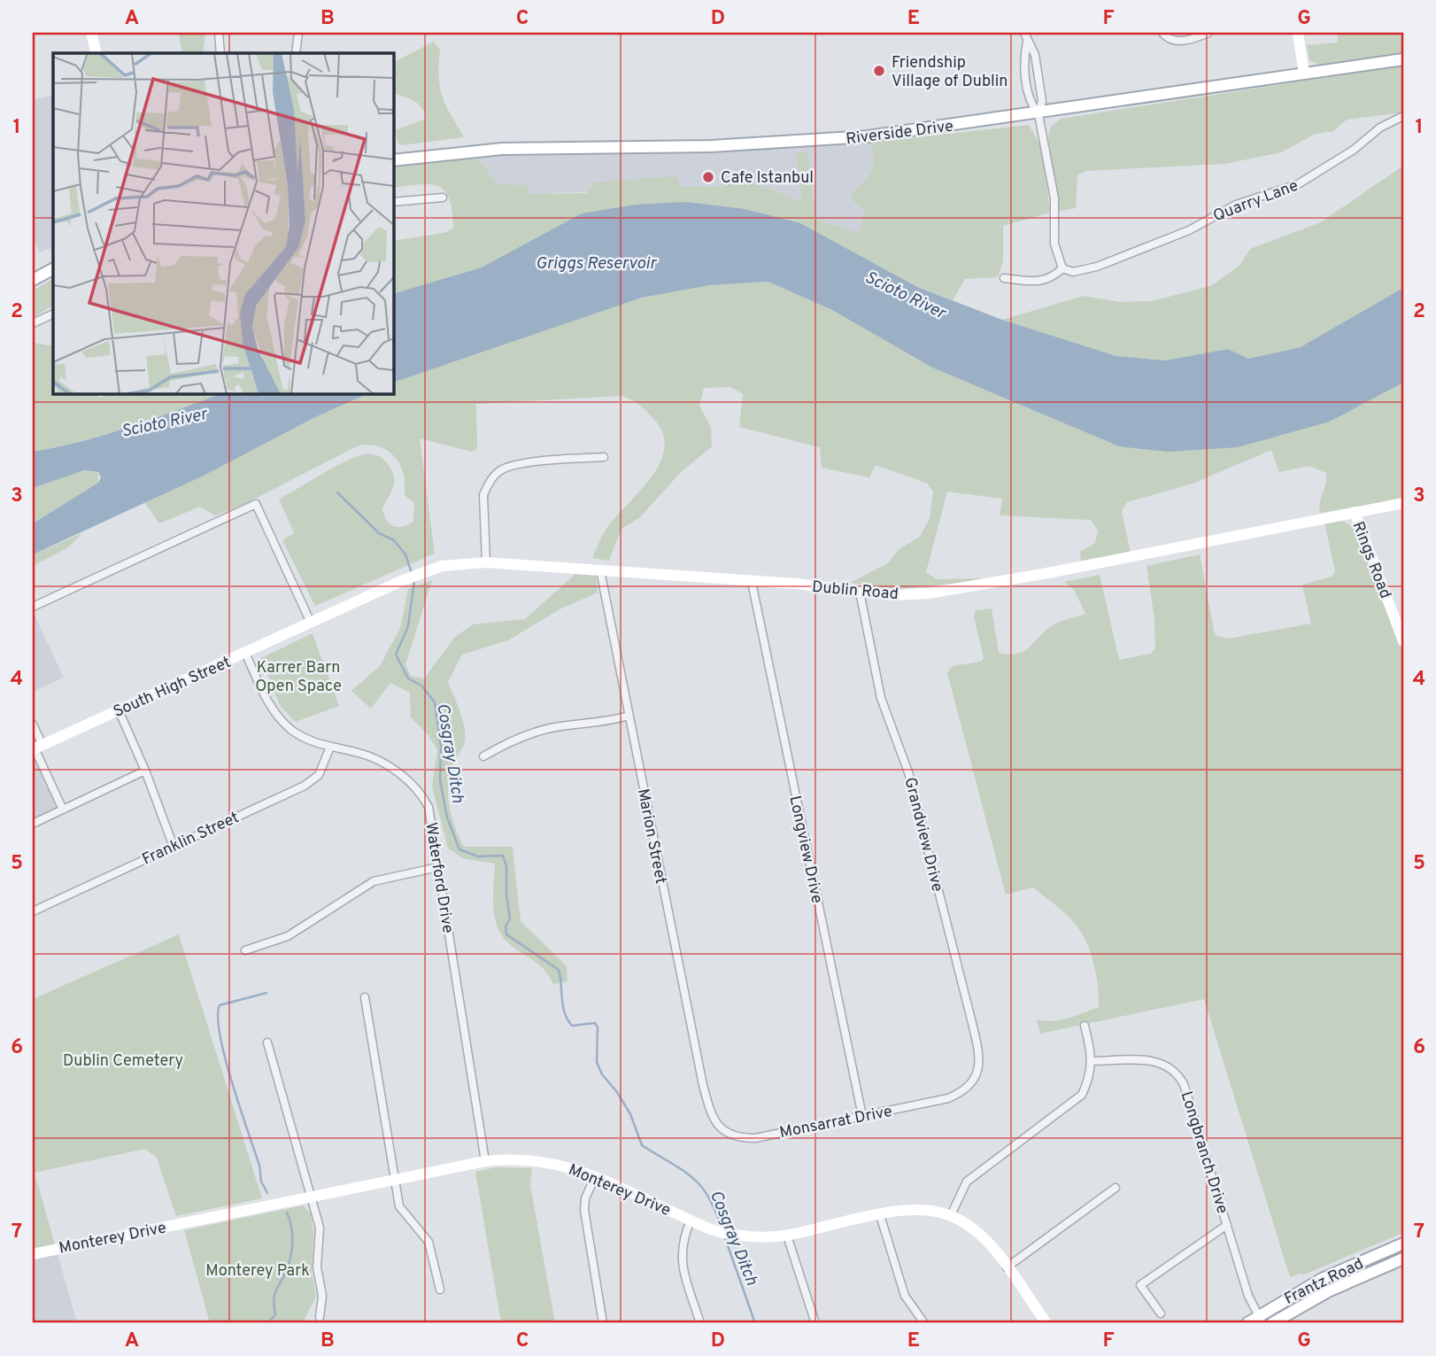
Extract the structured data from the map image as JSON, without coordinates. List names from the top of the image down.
{
  "streets": {
    "main road": [
      "Riverside Drive",
      "Rings Road",
      "Dublin Road",
      "South High Street",
      "Monterey Drive",
      "Frantz Road"
    ],
    "street": [
      "Quarry Lane",
      "Grandview Drive",
      "Marion Street",
      "Franklin Street",
      "Longview Drive",
      "Waterford Drive",
      "Monsarrat Drive",
      "Longbranch Drive"
    ]
  },
  "crossings": [
    ["Rings Road", "Dublin Road"],
    ["Dublin Road", "South High Street"],
    ["Dublin Road", "Grandview Drive"],
    ["Dublin Road", "Marion Street"],
    ["Dublin Road", "Longview Drive"],
    ["South High Street", "Waterford Drive"],
    ["Grandview Drive", "Monsarrat Drive"],
    ["Marion Street", "Monsarrat Drive"],
    ["Franklin Street", "Waterford Drive"],
    ["Longview Drive", "Monsarrat Drive"],
    ["Waterford Drive", "Monterey Drive"],
    ["Longbranch Drive", "Frantz Road"]
  ],
  "water": ["Griggs Reservoir", "Scioto River", "Cosgray Ditch"],
  "parks": ["Karrer Barn Open Space", "Dublin Cemetery", "Monterey Park"],
  "places": ["Friendship Village of Dublin", "Cafe Istanbul"],
  "grid": {
    "columns": [
      "A",
      "B",
      "C",
      "D",
      "E",
      "F",
      "G"
    ],
    "rows": [
      "1",
      "2",
      "3",
      "4",
      "5",
      "6",
      "7"
    ]
  }
}
